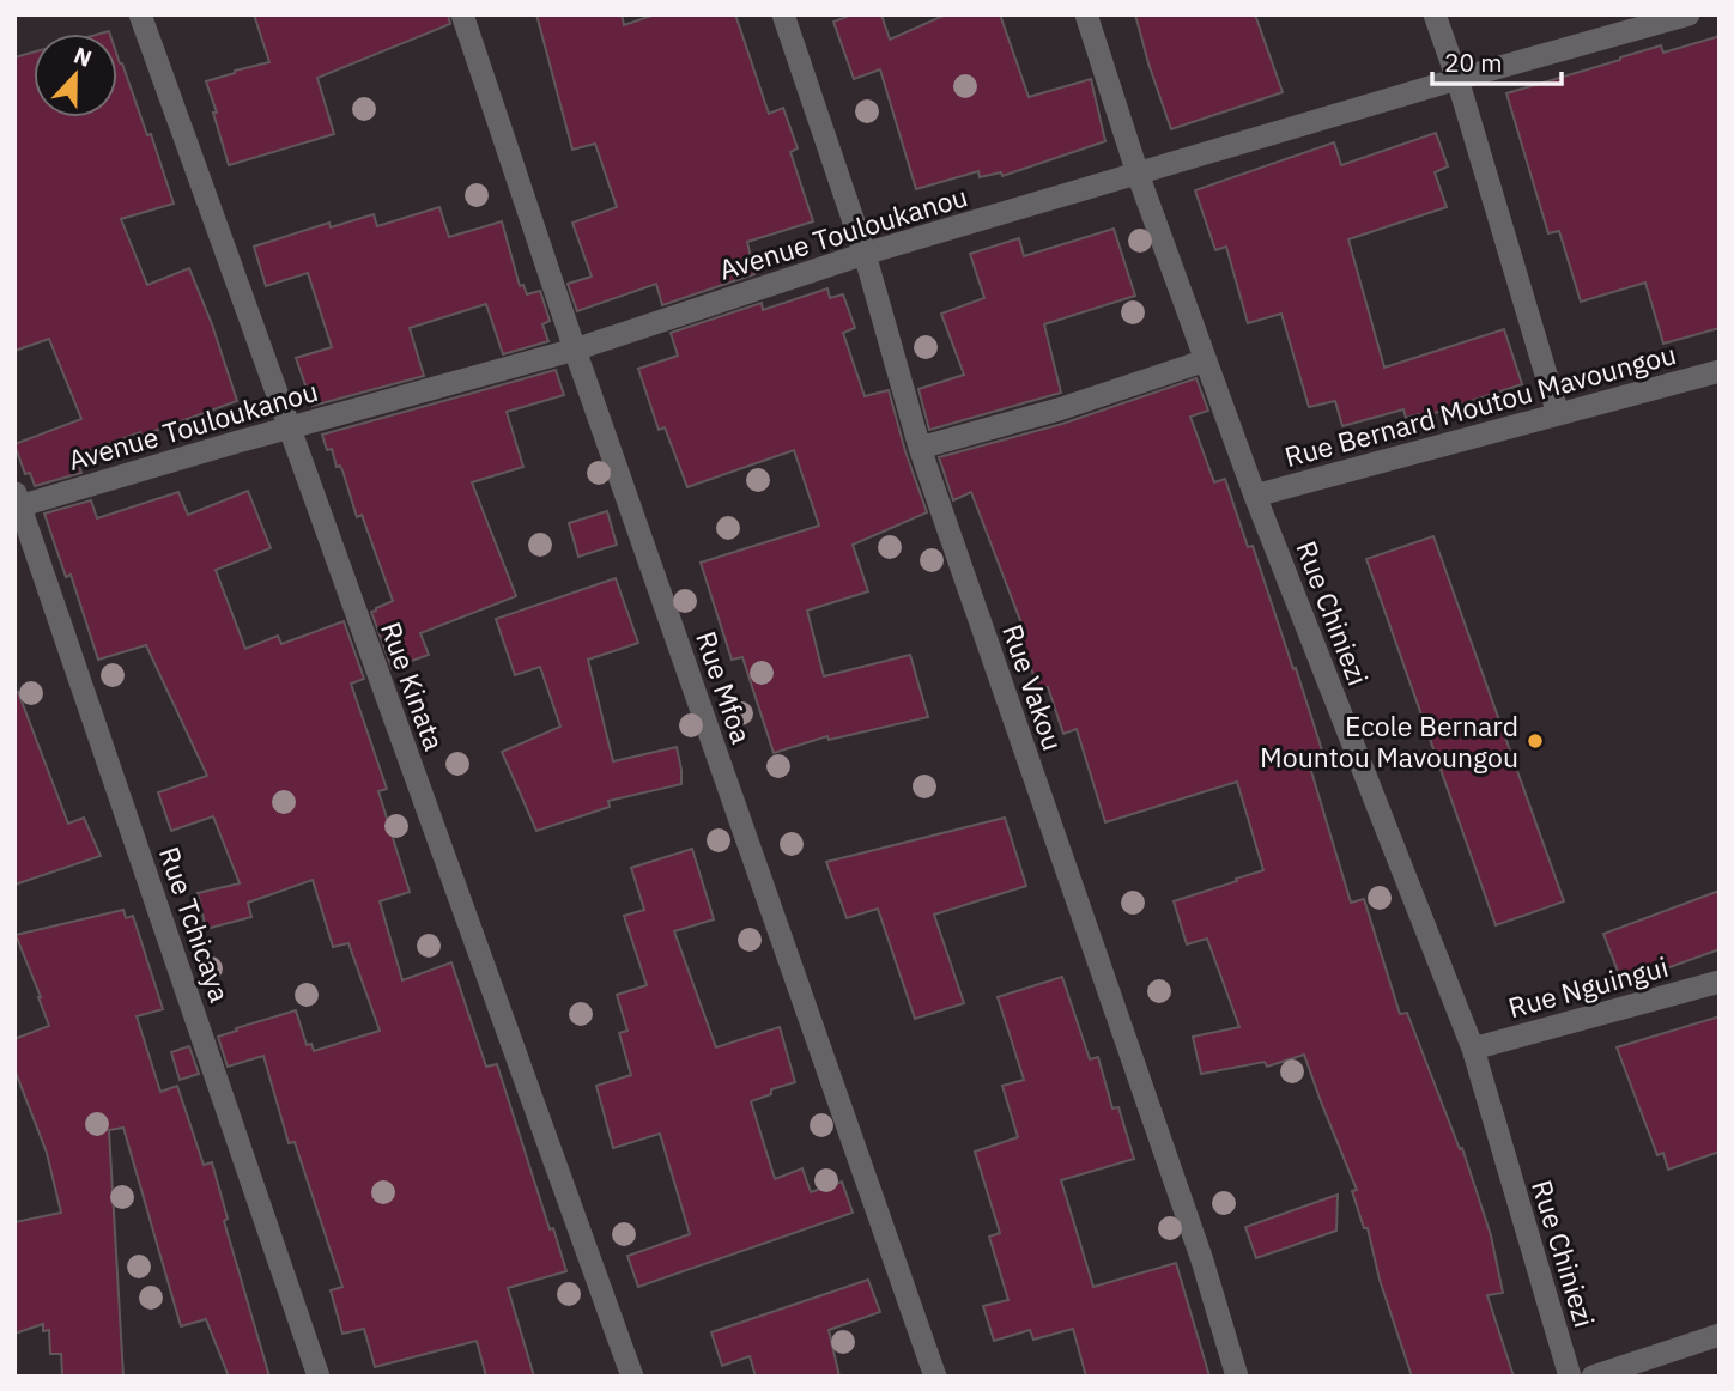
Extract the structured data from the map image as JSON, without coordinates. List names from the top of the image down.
{
  "streets": {
    "street": [
      "Avenue Touloukanou",
      "Rue Bernard Moutou Mavoungou",
      "Rue Chiniezi",
      "Rue Kinata",
      "Rue Mfoa",
      "Rue Vakou",
      "Rue Tchicaya",
      "Rue Nguingui"
    ]
  },
  "crossings": [
    ["Avenue Touloukanou", "Rue Chiniezi"],
    ["Avenue Touloukanou", "Rue Kinata"],
    ["Avenue Touloukanou", "Rue Mfoa"],
    ["Avenue Touloukanou", "Rue Vakou"],
    ["Avenue Touloukanou", "Rue Tchicaya"],
    ["Rue Bernard Moutou Mavoungou", "Rue Chiniezi"],
    ["Rue Chiniezi", "Rue Nguingui"]
  ],
  "places": ["Ecole Bernard Mountou Mavoungou"],
  "scale_bar": "20 m",
  "north": "top"
}
